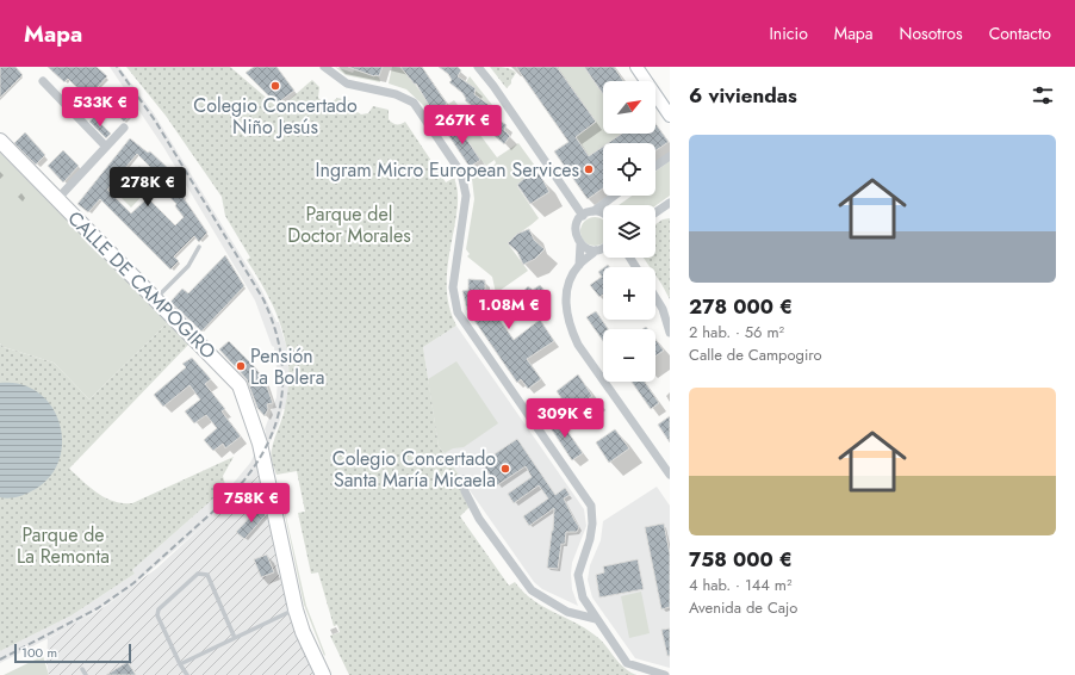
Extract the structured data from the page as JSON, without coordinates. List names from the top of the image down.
{
  "streets": {
    "highway": ["CALLE DE CAMPOGIRO"]
  },
  "parks": ["Parque del Doctor Morales", "Parque de La Remonta"],
  "places": [
    "Colegio Concertado Niño Jesús",
    "Ingram Micro European Services",
    "Pensión La Bolera",
    "Colegio Concertado Santa María Micaela"
  ],
  "scale_bar": "100 m",
  "north": "top right",
  "page": {
    "header": "Mapa",
    "nav": [
      "Inicio",
      "Mapa",
      "Nosotros",
      "Contacto"
    ],
    "heading": "6 viviendas",
    "map_buttons": ["+", "−"],
    "price": [
      "533K €",
      "267K €",
      "278K €",
      "1.08M €",
      "309K €",
      "758K €"
    ],
    "list": [
      {
        "name": "278 000 €",
        "note": "2 hab. · 56 m² · Calle de Campogiro"
      },
      {
        "name": "758 000 €",
        "note": "4 hab. · 144 m² · Avenida de Cajo"
      }
    ],
    "scale": "100 m"
  }
}
